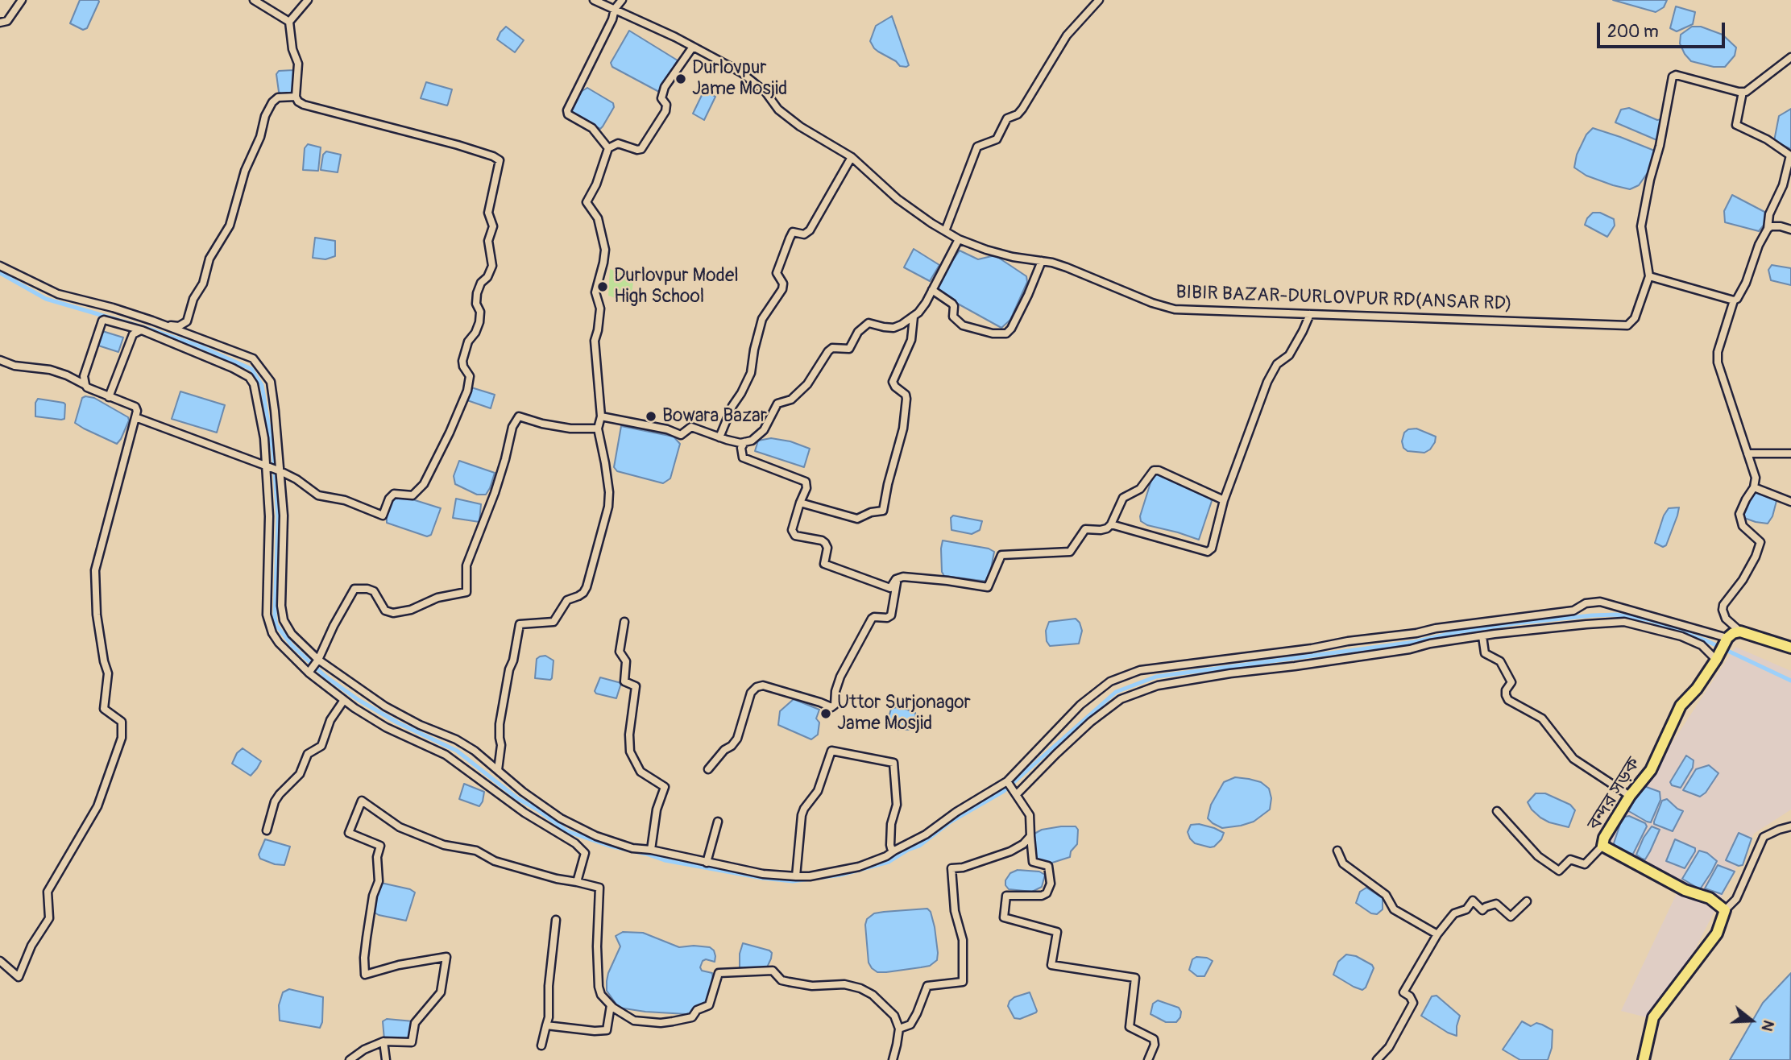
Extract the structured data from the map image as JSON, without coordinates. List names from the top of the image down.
{
  "streets": {
    "highway": ["বন্দর সড়ক"],
    "street": ["BIBIR BAZAR-DURLOVPUR RD(ANSAR RD)"]
  },
  "places": [
    "Durlovpur Jame Mosjid",
    "Durlovpur Model High School",
    "Bowara Bazar",
    "Uttor Surjonagor Jame Mosjid"
  ],
  "scale_bar": "200 m",
  "north": "right"
}
